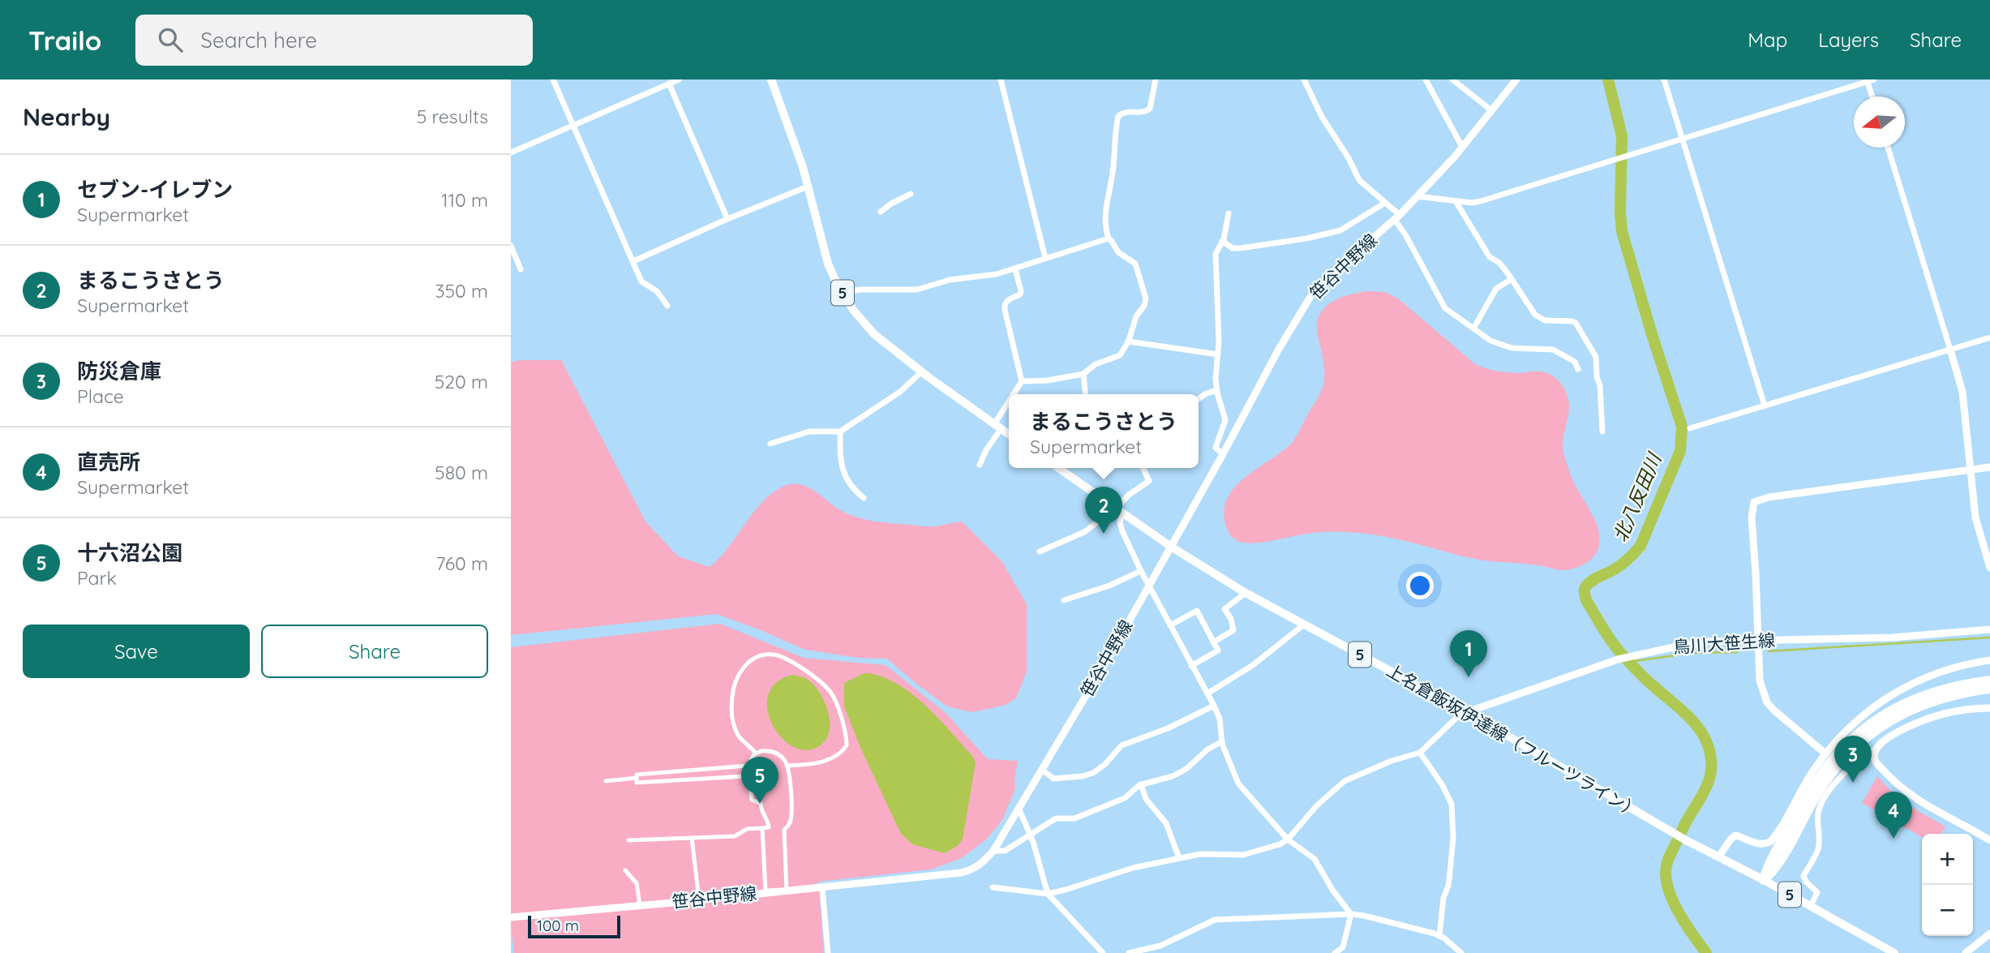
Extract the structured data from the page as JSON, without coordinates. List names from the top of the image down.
{
  "streets": {
    "main road": ["5", "上名倉飯坂伊達線（フルーツライン）"],
    "street": ["笹谷中野線", "鳥川大笹生線"]
  },
  "crossings": [
    ["笹谷中野線", "上名倉飯坂伊達線（フルーツライン）"],
    ["鳥川大笹生線", "上名倉飯坂伊達線（フルーツライン）"]
  ],
  "water": ["北八反田川"],
  "scale_bar": "100 m",
  "north": "left",
  "page": {
    "header": "Trailo",
    "search": "Search here",
    "nav": ["Map", "Layers", "Share"],
    "heading": ["Nearby", "5 results"],
    "list": [
      {
        "mark": "1",
        "name": "セブン-イレブン",
        "note": "Supermarket",
        "value": "110 m"
      },
      {
        "mark": "2",
        "name": "まるこうさとう",
        "note": "Supermarket",
        "value": "350 m"
      },
      {
        "mark": "3",
        "name": "防災倉庫",
        "note": "Place",
        "value": "520 m"
      },
      {
        "mark": "4",
        "name": "直売所",
        "note": "Supermarket",
        "value": "580 m"
      },
      {
        "mark": "5",
        "name": "十六沼公園",
        "note": "Park",
        "value": "760 m"
      }
    ],
    "popup": ["まるこうさとう", "Supermarket"],
    "pins": [
      "2",
      "1",
      "3",
      "5",
      "4"
    ],
    "buttons": ["Save", "Share"],
    "map_buttons": ["+", "−"],
    "scale": "100 m"
  }
}
